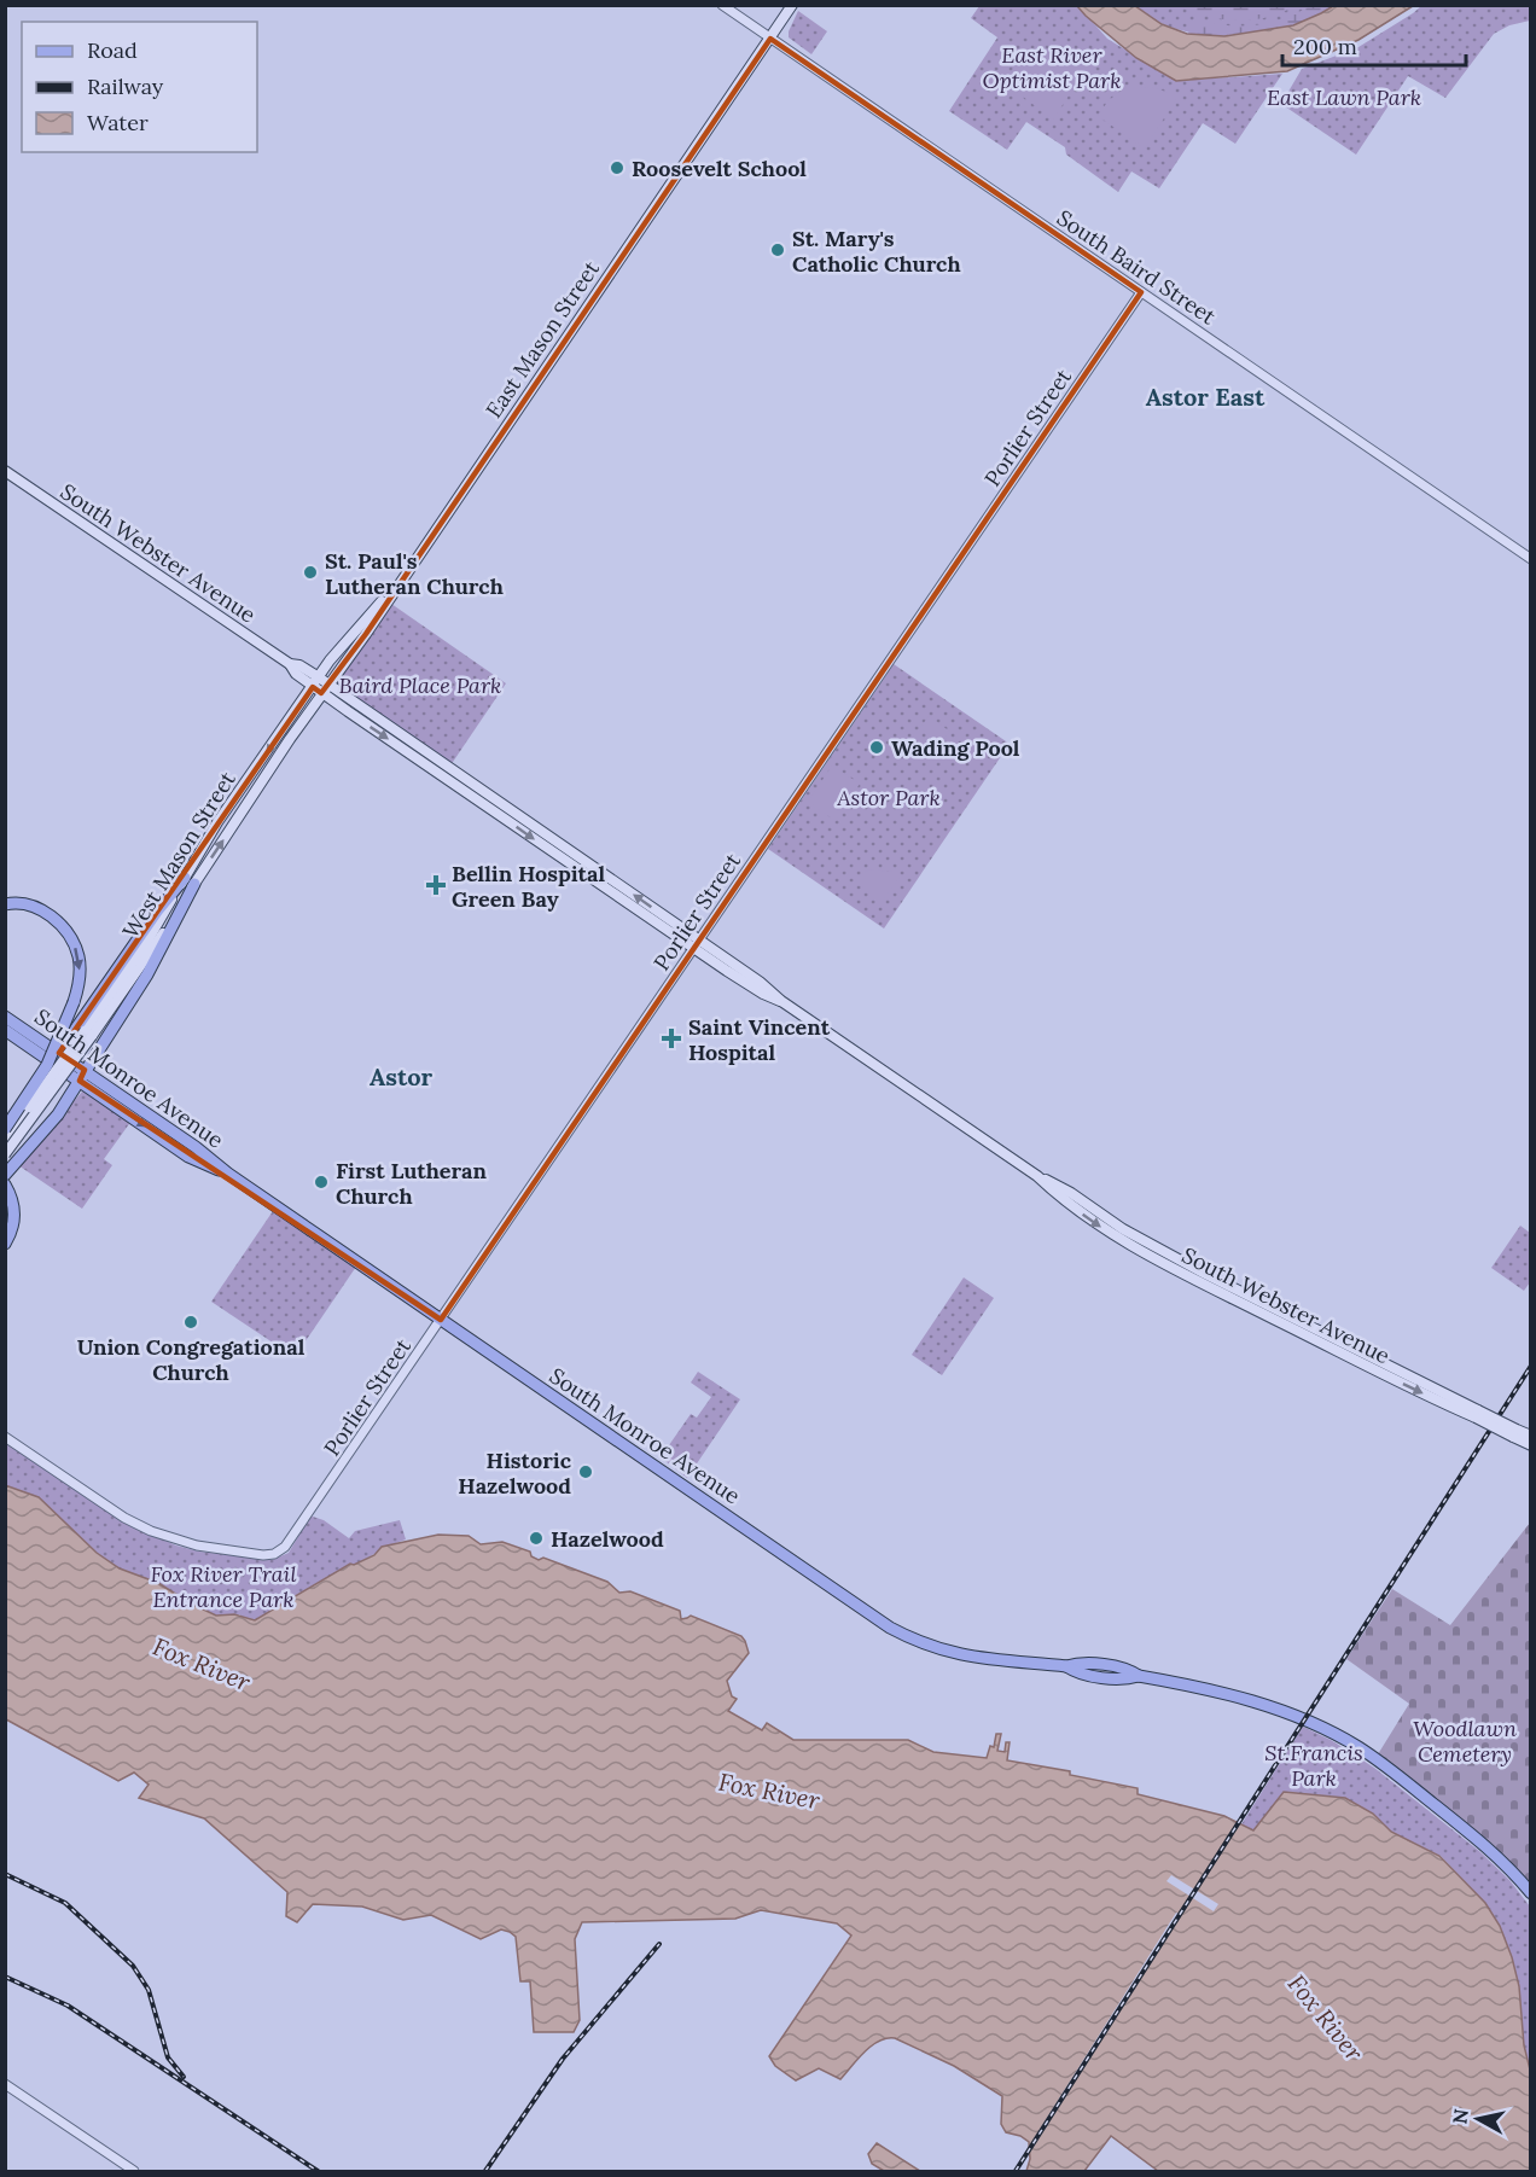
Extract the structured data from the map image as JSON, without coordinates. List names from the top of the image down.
{
  "streets": {
    "main road": [
      "East Mason Street",
      "South Webster Avenue",
      "West Mason Street",
      "South Monroe Avenue"
    ],
    "street": ["South Baird Street", "Porlier Street"]
  },
  "crossings": [
    ["South Baird Street", "East Mason Street"],
    ["South Baird Street", "Porlier Street"],
    ["East Mason Street", "South Webster Avenue"],
    ["East Mason Street", "West Mason Street"],
    ["Porlier Street", "South Webster Avenue"],
    ["Porlier Street", "South Monroe Avenue"],
    ["South Webster Avenue", "West Mason Street"]
  ],
  "districts": ["Astor East", "Astor"],
  "water": ["Fox River"],
  "parks": [
    "East River Optimist Park",
    "East Lawn Park",
    "Baird Place Park",
    "Astor Park",
    "Fox River Trail Entrance Park",
    "Woodlawn Cemetery",
    "St.Francis Park"
  ],
  "places": {
    "other": [
      "Roosevelt School",
      "St. Mary's Catholic Church",
      "St. Paul's Lutheran Church",
      "Wading Pool",
      "First Lutheran Church",
      "Union Congregational Church",
      "Historic Hazelwood",
      "Hazelwood"
    ],
    "health": ["Bellin Hospital Green Bay", "Saint Vincent Hospital"]
  },
  "legend": ["Road", "Railway", "Water"],
  "scale_bar": "200 m",
  "north": "left"
}
